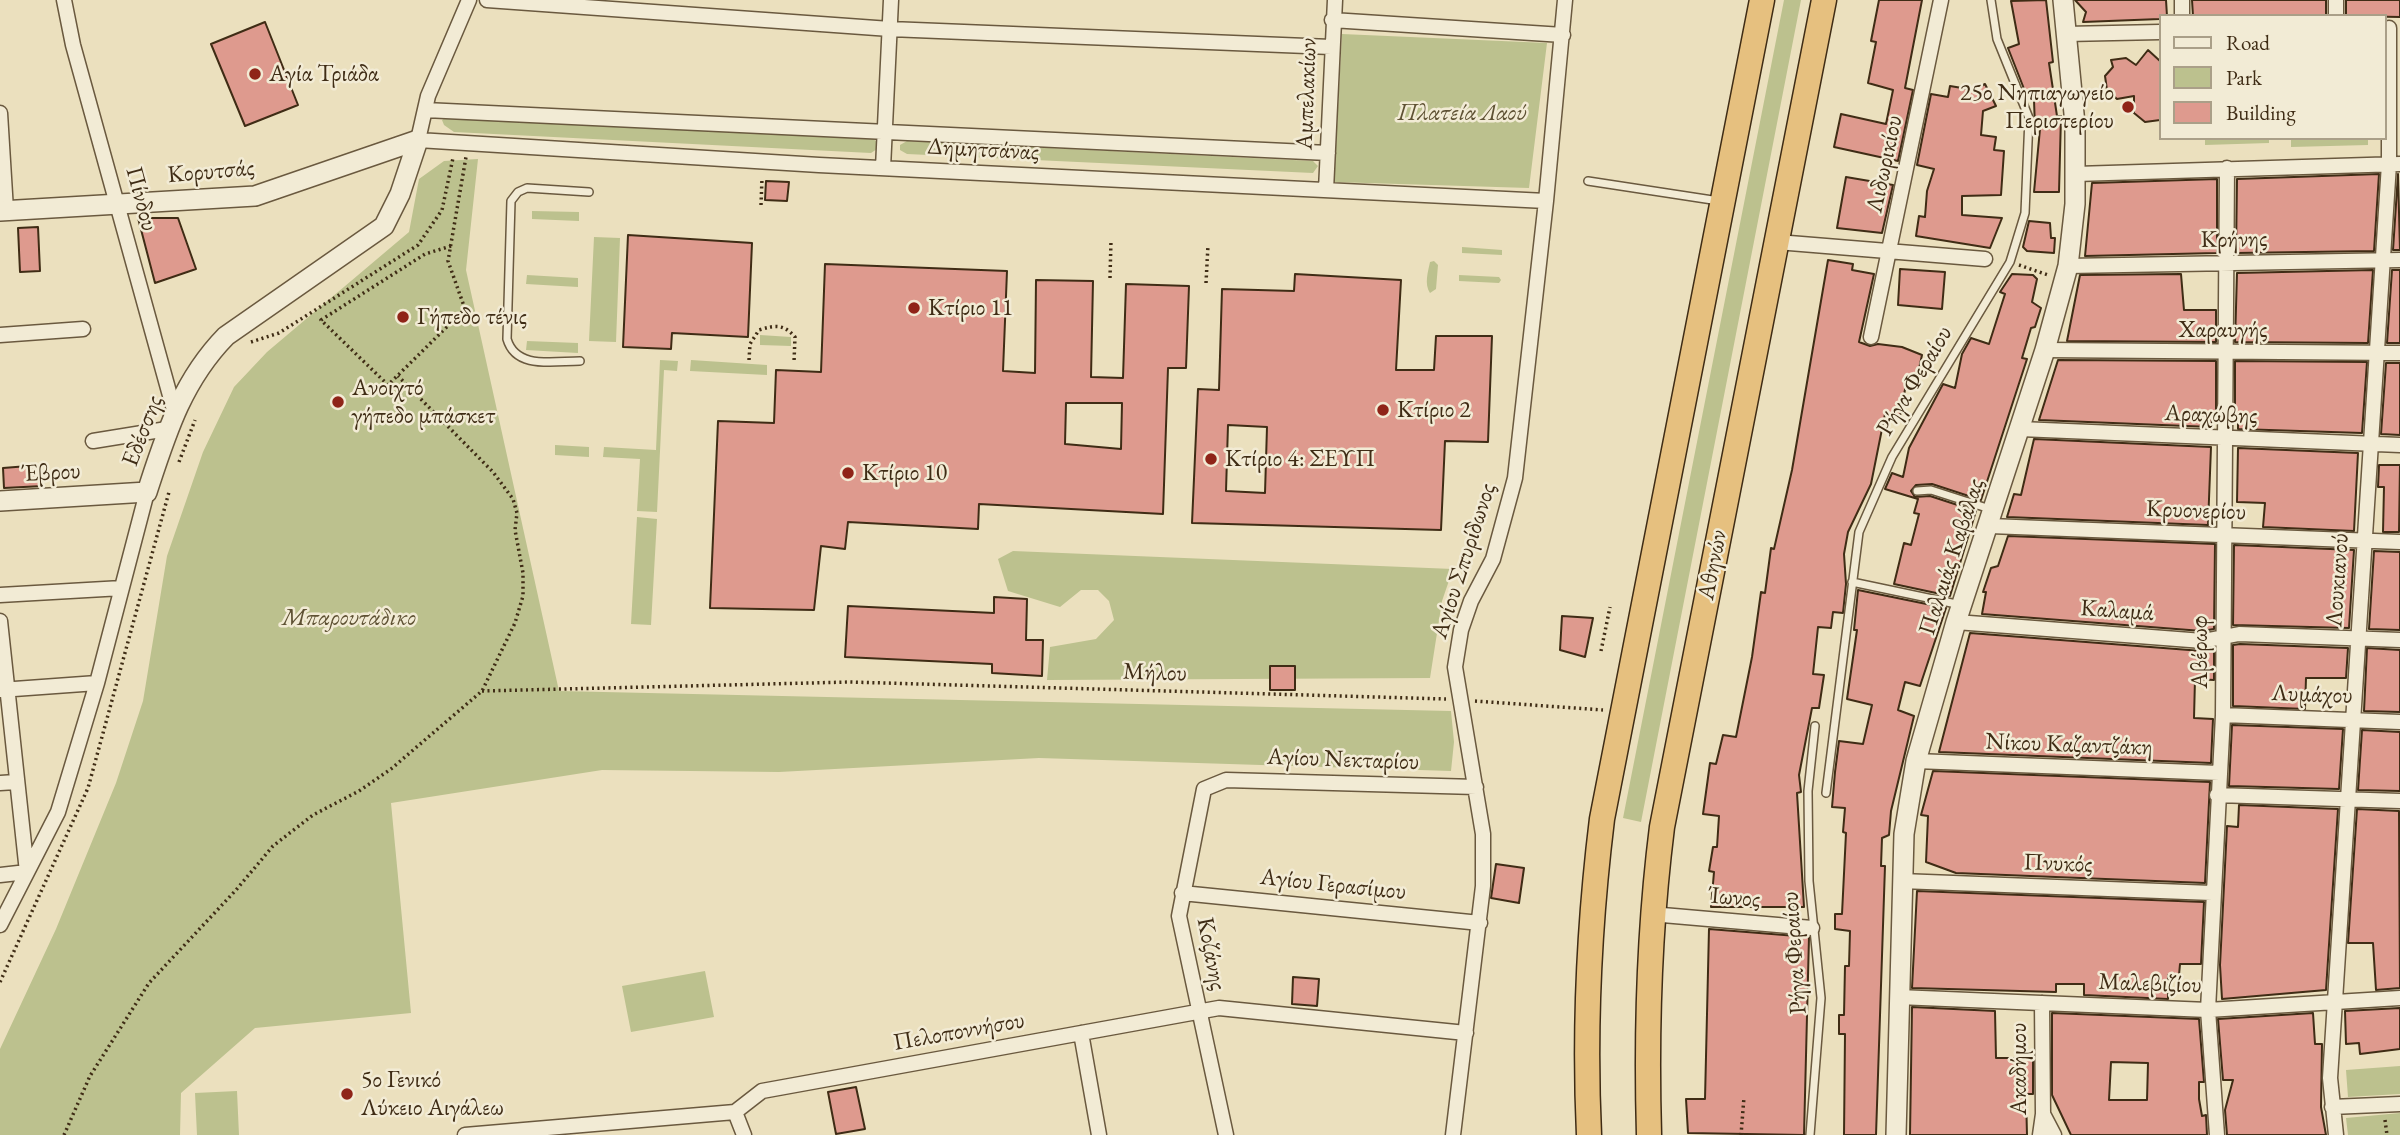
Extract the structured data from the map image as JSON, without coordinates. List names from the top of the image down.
{
  "streets": {
    "highway": ["Αθηνών"],
    "street": [
      "Αμπελακίων",
      "Δημητσάνας",
      "Λιδωρικίου",
      "Κορυτσάς",
      "Πίνδου",
      "Κρήνης",
      "Χαραυγής",
      "Αραχώβης",
      "Εδέσσης",
      "Έβρου",
      "Κρυονερίου",
      "Παλαιάς Καβάλας",
      "Αγίου Σπυρίδωνος",
      "Λουκιανού",
      "Καλαμά",
      "Αβέρωφ",
      "Λυμάχου",
      "Νίκου Καζαντζάκη",
      "Αγίου Νεκταρίου",
      "Πνυκός",
      "Αγίου Γερασίμου",
      "Ίωνος",
      "Κοζάνης",
      "Μαλεβιζίου",
      "Πελοποννήσου",
      "Ακαδήμου"
    ],
    "lane": ["Ρήγα Φεραίου"],
    "path": ["Μήλου"]
  },
  "crossings": [
    ["Αμπελακίων", "Δημητσάνας"],
    ["Δημητσάνας", "Κορυτσάς"],
    ["Δημητσάνας", "Εδέσσης"],
    ["Δημητσάνας", "Αγίου Σπυρίδωνος"],
    ["Κορυτσάς", "Πίνδου"],
    ["Κορυτσάς", "Εδέσσης"],
    ["Πίνδου", "Εδέσσης"],
    ["Κρήνης", "Παλαιάς Καβάλας"],
    ["Κρήνης", "Λουκιανού"],
    ["Κρήνης", "Αβέρωφ"],
    ["Χαραυγής", "Παλαιάς Καβάλας"],
    ["Χαραυγής", "Λουκιανού"],
    ["Χαραυγής", "Αβέρωφ"],
    ["Ρήγα Φεραίου", "Ίωνος"],
    ["Αραχώβης", "Παλαιάς Καβάλας"],
    ["Αραχώβης", "Λουκιανού"],
    ["Αραχώβης", "Αβέρωφ"],
    ["Εδέσσης", "Έβρου"],
    ["Κρυονερίου", "Παλαιάς Καβάλας"],
    ["Κρυονερίου", "Λουκιανού"],
    ["Κρυονερίου", "Αβέρωφ"],
    ["Παλαιάς Καβάλας", "Καλαμά"],
    ["Παλαιάς Καβάλας", "Νίκου Καζαντζάκη"],
    ["Παλαιάς Καβάλας", "Πνυκός"],
    ["Παλαιάς Καβάλας", "Μαλεβιζίου"],
    ["Αγίου Σπυρίδωνος", "Μήλου"],
    ["Αγίου Σπυρίδωνος", "Αγίου Νεκταρίου"],
    ["Αγίου Σπυρίδωνος", "Αγίου Γερασίμου"],
    ["Αγίου Σπυρίδωνος", "Πελοποννήσου"],
    ["Αθηνών", "Ίωνος"],
    ["Λουκιανού", "Καλαμά"],
    ["Λουκιανού", "Λυμάχου"],
    ["Λουκιανού", "Μαλεβιζίου"],
    ["Καλαμά", "Αβέρωφ"],
    ["Αβέρωφ", "Λυμάχου"],
    ["Αβέρωφ", "Νίκου Καζαντζάκη"],
    ["Αβέρωφ", "Πνυκός"],
    ["Αβέρωφ", "Μαλεβιζίου"],
    ["Αγίου Νεκταρίου", "Κοζάνης"],
    ["Αγίου Γερασίμου", "Κοζάνης"],
    ["Κοζάνης", "Πελοποννήσου"],
    ["Μαλεβιζίου", "Ακαδήμου"]
  ],
  "parks": ["Πλατεία Λαού", "Μπαρουτάδικο"],
  "places": [
    "Αγία Τριάδα",
    "25ο Νηπιαγωγείο Περιστερίου",
    "Κτίριο 11",
    "Γήπεδο τένις",
    "Ανοιχτό γήπεδο μπάσκετ",
    "Κτίριο 2",
    "Κτίριο 4: ΣΕΥΠ",
    "Κτίριο 10",
    "5ο Γενικό Λύκειο Αιγάλεω"
  ],
  "legend": ["Road", "Park", "Building"]
}
